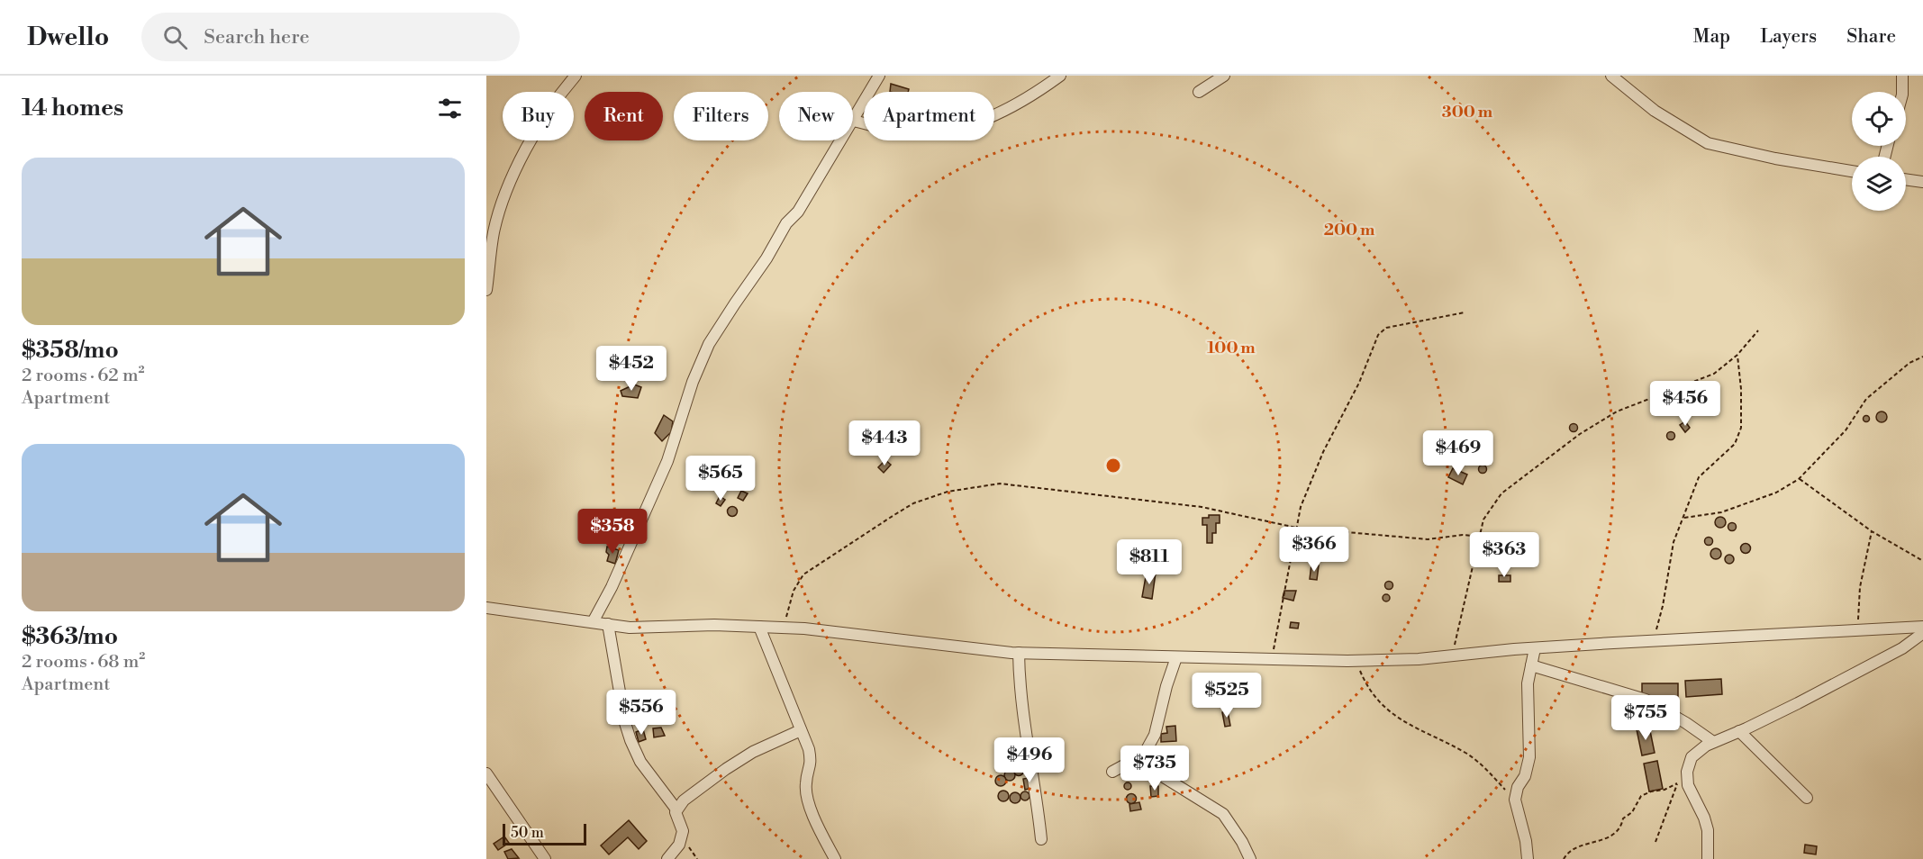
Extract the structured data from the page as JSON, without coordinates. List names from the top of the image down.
{
  "scale_bar": "50 m",
  "page": {
    "header": "Dwello",
    "search": "Search here",
    "nav": ["Map", "Layers", "Share"],
    "heading": "14 homes",
    "chip": [
      "Buy",
      "Rent",
      "Filters",
      "New",
      "Apartment"
    ],
    "list": [
      {
        "name": "$358/mo",
        "note": "2 rooms · 62 m² · Apartment"
      },
      {
        "name": "$363/mo",
        "note": "2 rooms · 68 m² · Apartment"
      }
    ],
    "price": [
      "$452",
      "$456",
      "$443",
      "$469",
      "$565",
      "$358",
      "$366",
      "$363",
      "$811",
      "$525",
      "$556",
      "$755",
      "$496",
      "$735"
    ],
    "scale": "50 m"
  },
  "rings": ["300 m", "200 m", "100 m"]
}
